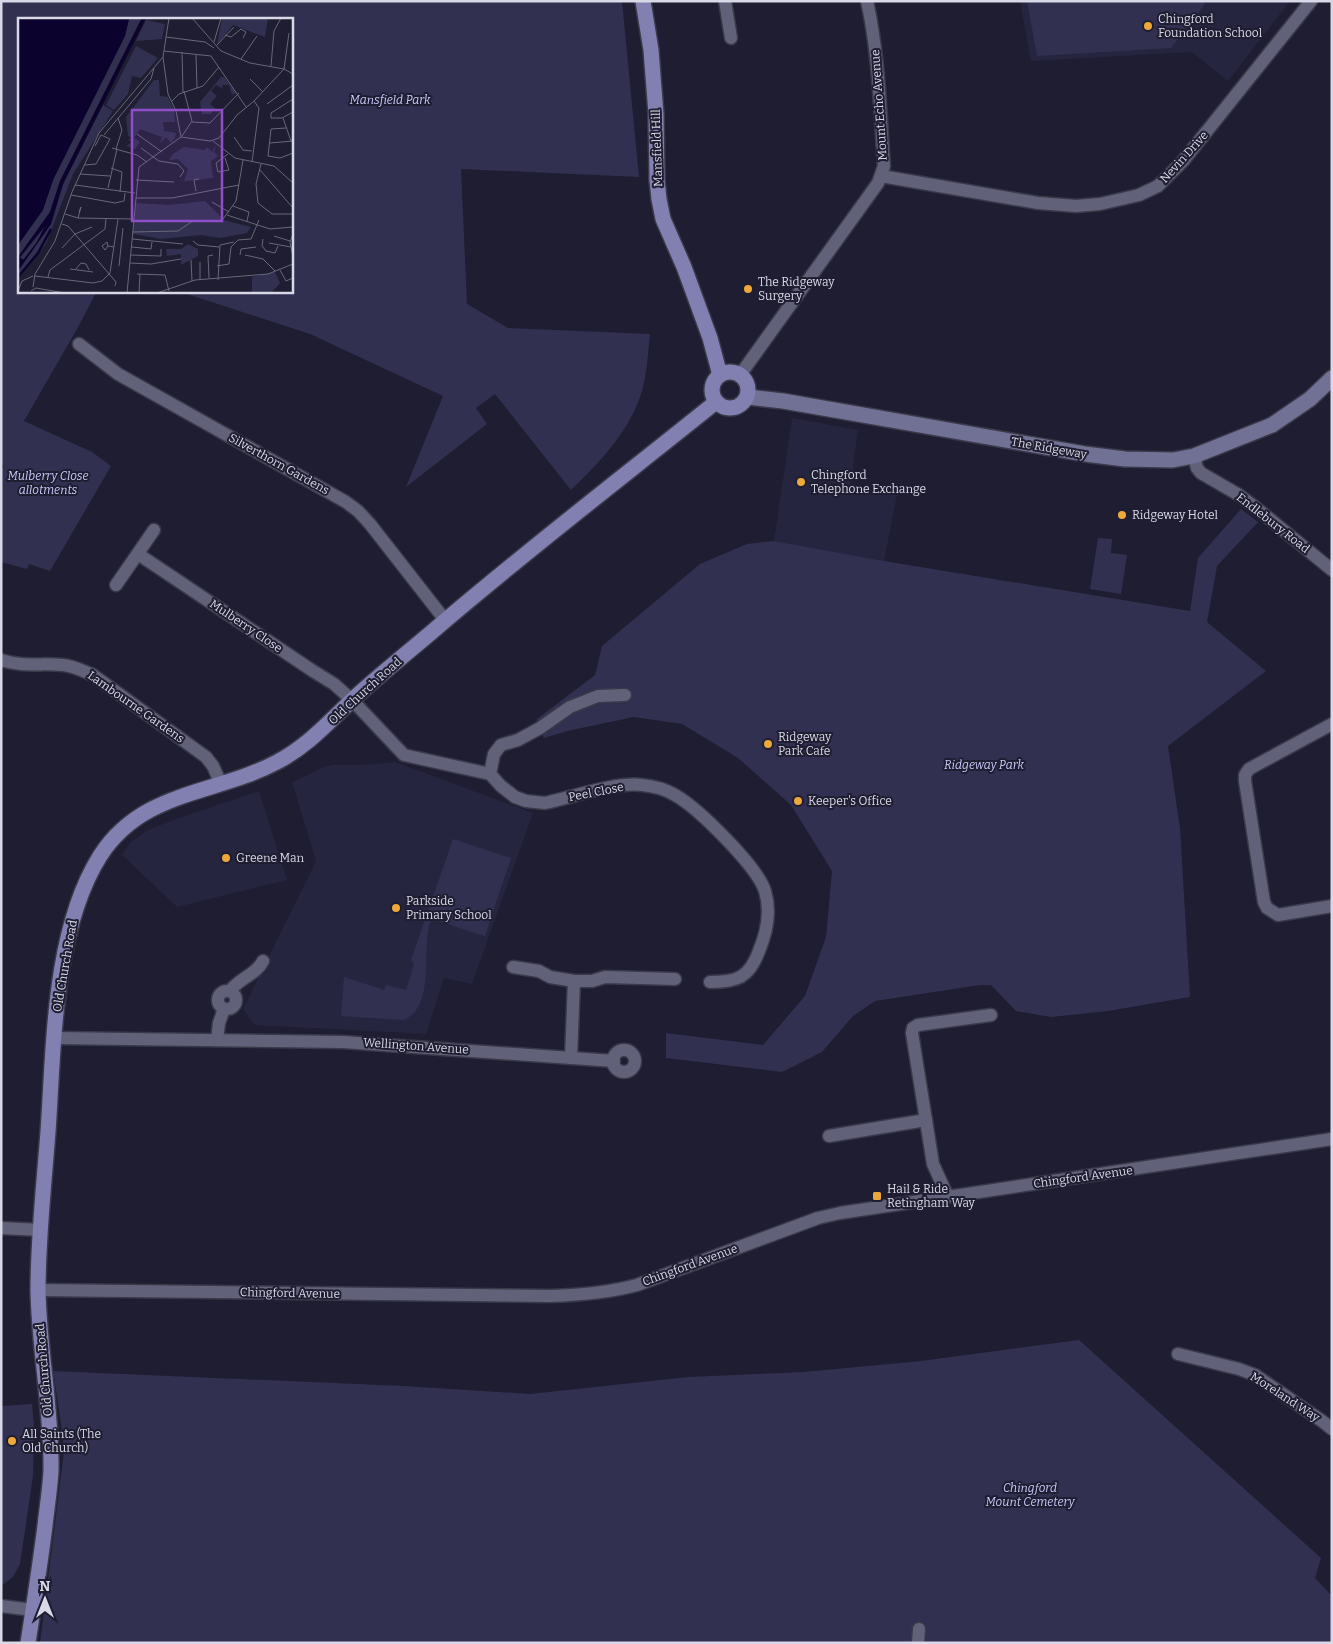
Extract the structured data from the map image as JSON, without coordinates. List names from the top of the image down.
{
  "streets": {
    "main road": ["Mansfield Hill", "The Ridgeway", "Old Church Road"],
    "street": [
      "Mount Echo Avenue",
      "Nevin Drive",
      "Silverthorn Gardens",
      "Endlebury Road",
      "Mulberry Close",
      "Lambourne Gardens",
      "Peel Close",
      "Wellington Avenue",
      "Chingford Avenue",
      "Moreland Way"
    ]
  },
  "crossings": [
    ["Mount Echo Avenue", "Mansfield Hill"],
    ["Mount Echo Avenue", "Nevin Drive"],
    ["Mount Echo Avenue", "The Ridgeway"],
    ["Mount Echo Avenue", "Old Church Road"],
    ["Mansfield Hill", "The Ridgeway"],
    ["Mansfield Hill", "Old Church Road"],
    ["The Ridgeway", "Endlebury Road"],
    ["The Ridgeway", "Old Church Road"],
    ["Silverthorn Gardens", "Old Church Road"],
    ["Mulberry Close", "Old Church Road"],
    ["Old Church Road", "Lambourne Gardens"],
    ["Old Church Road", "Wellington Avenue"],
    ["Old Church Road", "Chingford Avenue"]
  ],
  "parks": [
    "Mansfield Park",
    "Mulberry Close allotments",
    "Ridgeway Park",
    "Chingford Mount Cemetery"
  ],
  "places": {
    "other": [
      "Chingford Foundation School",
      "The Ridgeway Surgery",
      "Chingford Telephone Exchange",
      "Ridgeway Hotel",
      "Ridgeway Park Cafe",
      "Keeper's Office",
      "Greene Man",
      "Parkside Primary School",
      "All Saints (The Old Church)"
    ],
    "transit": ["Hail & Ride Retingham Way"]
  },
  "north": "top"
}
